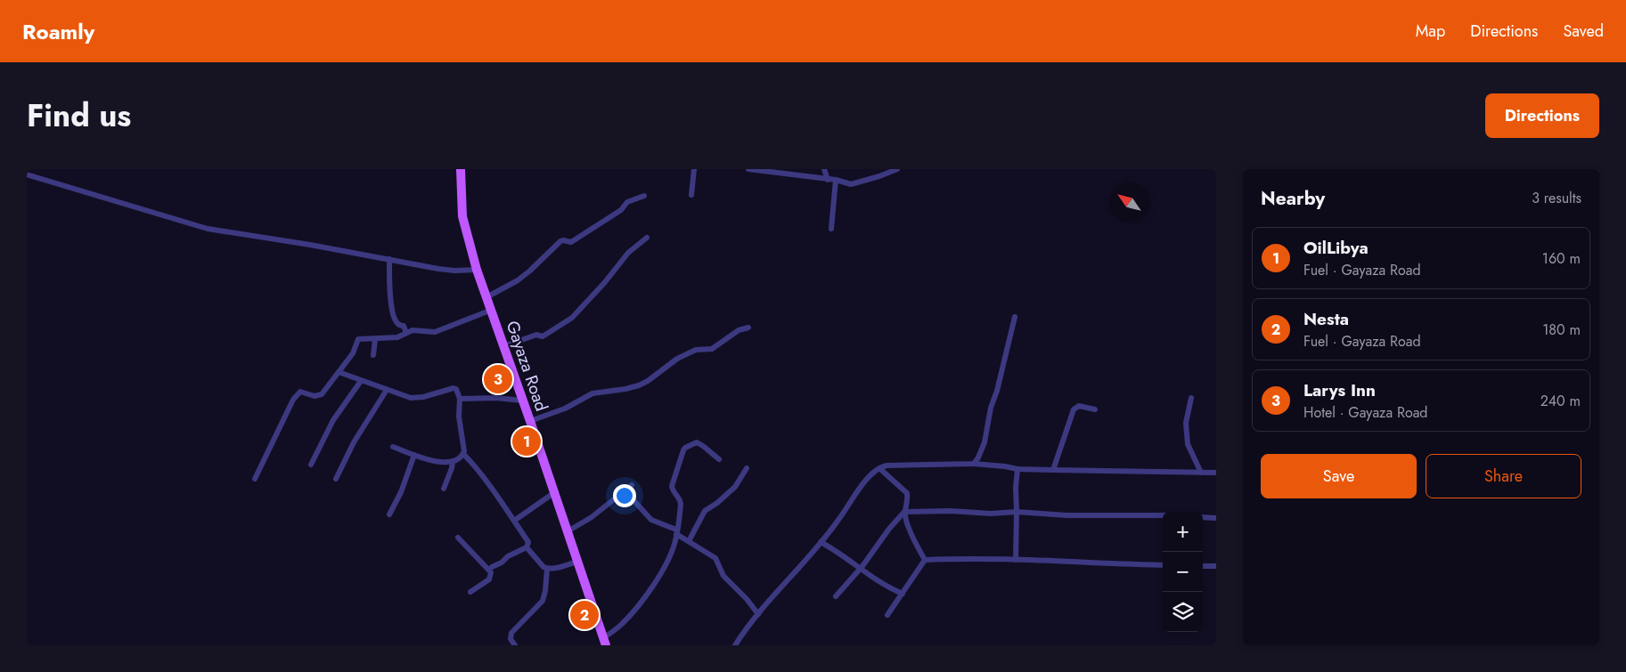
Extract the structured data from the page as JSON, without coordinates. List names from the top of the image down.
{
  "streets": {
    "main road": ["Gayaza Road"]
  },
  "north": "top left",
  "page": {
    "header": "Roamly",
    "nav": ["Map", "Directions", "Saved"],
    "title": "Find us",
    "buttons": [
      "Directions",
      ["Save", "Share"]
    ],
    "heading": ["Nearby", "3 results"],
    "list": [
      {
        "mark": "1",
        "name": "OilLibya",
        "note": "Fuel · Gayaza Road",
        "value": "160 m"
      },
      {
        "mark": "2",
        "name": "Nesta",
        "note": "Fuel · Gayaza Road",
        "value": "180 m"
      },
      {
        "mark": "3",
        "name": "Larys Inn",
        "note": "Hotel · Gayaza Road",
        "value": "240 m"
      }
    ],
    "pins": ["3", "1", "2"],
    "map_buttons": ["+", "−"]
  }
}
